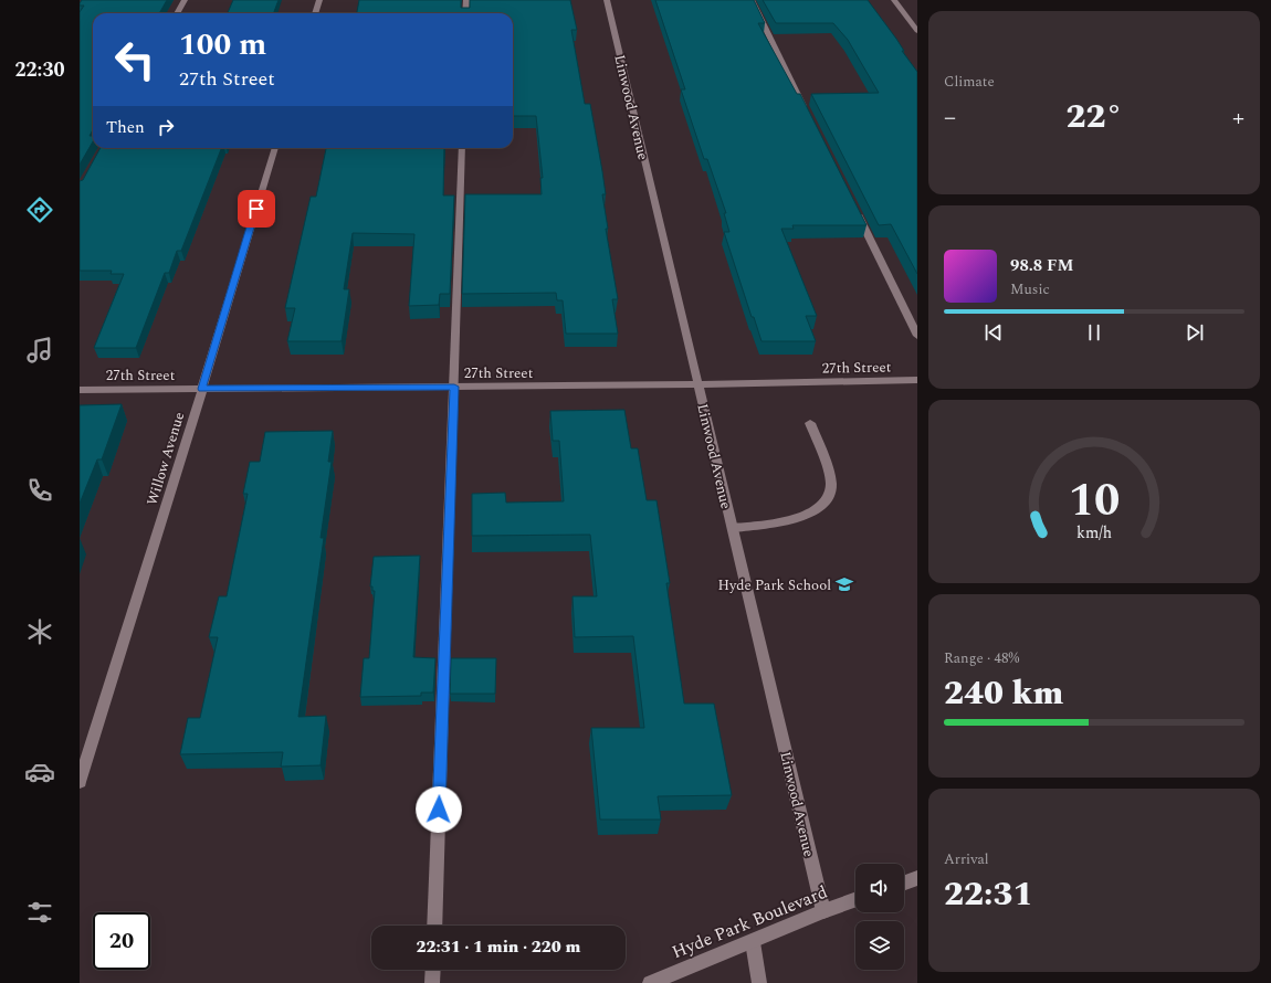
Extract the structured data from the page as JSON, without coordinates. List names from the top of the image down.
{
  "streets": {
    "street": [
      "Linwood Avenue",
      "27th Street",
      "Willow Avenue",
      "Hyde Park Boulevard"
    ]
  },
  "crossings": [
    ["Linwood Avenue", "27th Street"],
    ["Linwood Avenue", "Hyde Park Boulevard"],
    ["27th Street", "Willow Avenue"]
  ],
  "places": {
    "school or university": ["Hyde Park School"]
  },
  "page": {
    "tabs": "22:30",
    "tile": [
      "Climate",
      ["Range · 48%", "240 km"],
      ["Arrival", "22:31"]
    ],
    "turn": ["100 m", "27th Street"],
    "heat": ["−", "22°", "+"],
    "then": "Then",
    "song": ["98.8 FM", "Music"],
    "limit": "20",
    "trip": "22:31 · 1 min · 220 m",
    "gauge": ["10", "km/h"]
  }
}
